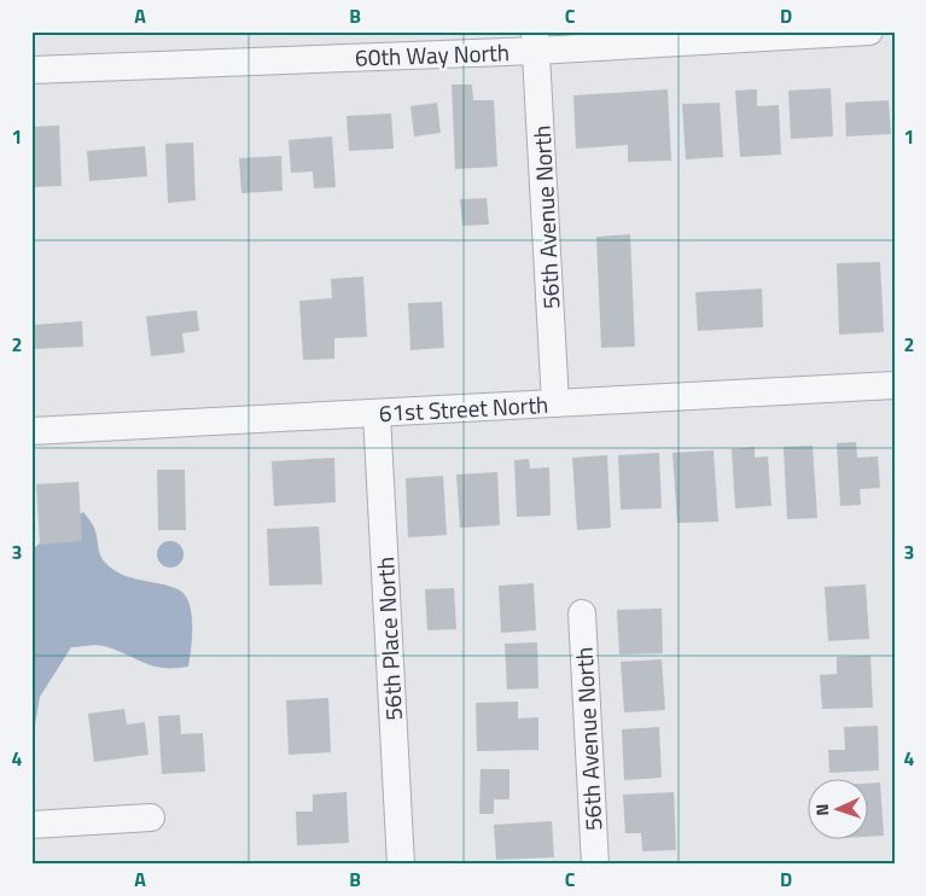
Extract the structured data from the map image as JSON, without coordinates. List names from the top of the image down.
{
  "streets": {
    "street": [
      "60th Way North",
      "56th Avenue North",
      "61st Street North",
      "56th Place North"
    ]
  },
  "crossings": [
    ["60th Way North", "56th Avenue North"],
    ["56th Avenue North", "61st Street North"],
    ["61st Street North", "56th Place North"]
  ],
  "north": "left",
  "grid": {
    "columns": [
      "A",
      "B",
      "C",
      "D"
    ],
    "rows": [
      "1",
      "2",
      "3",
      "4"
    ]
  }
}
